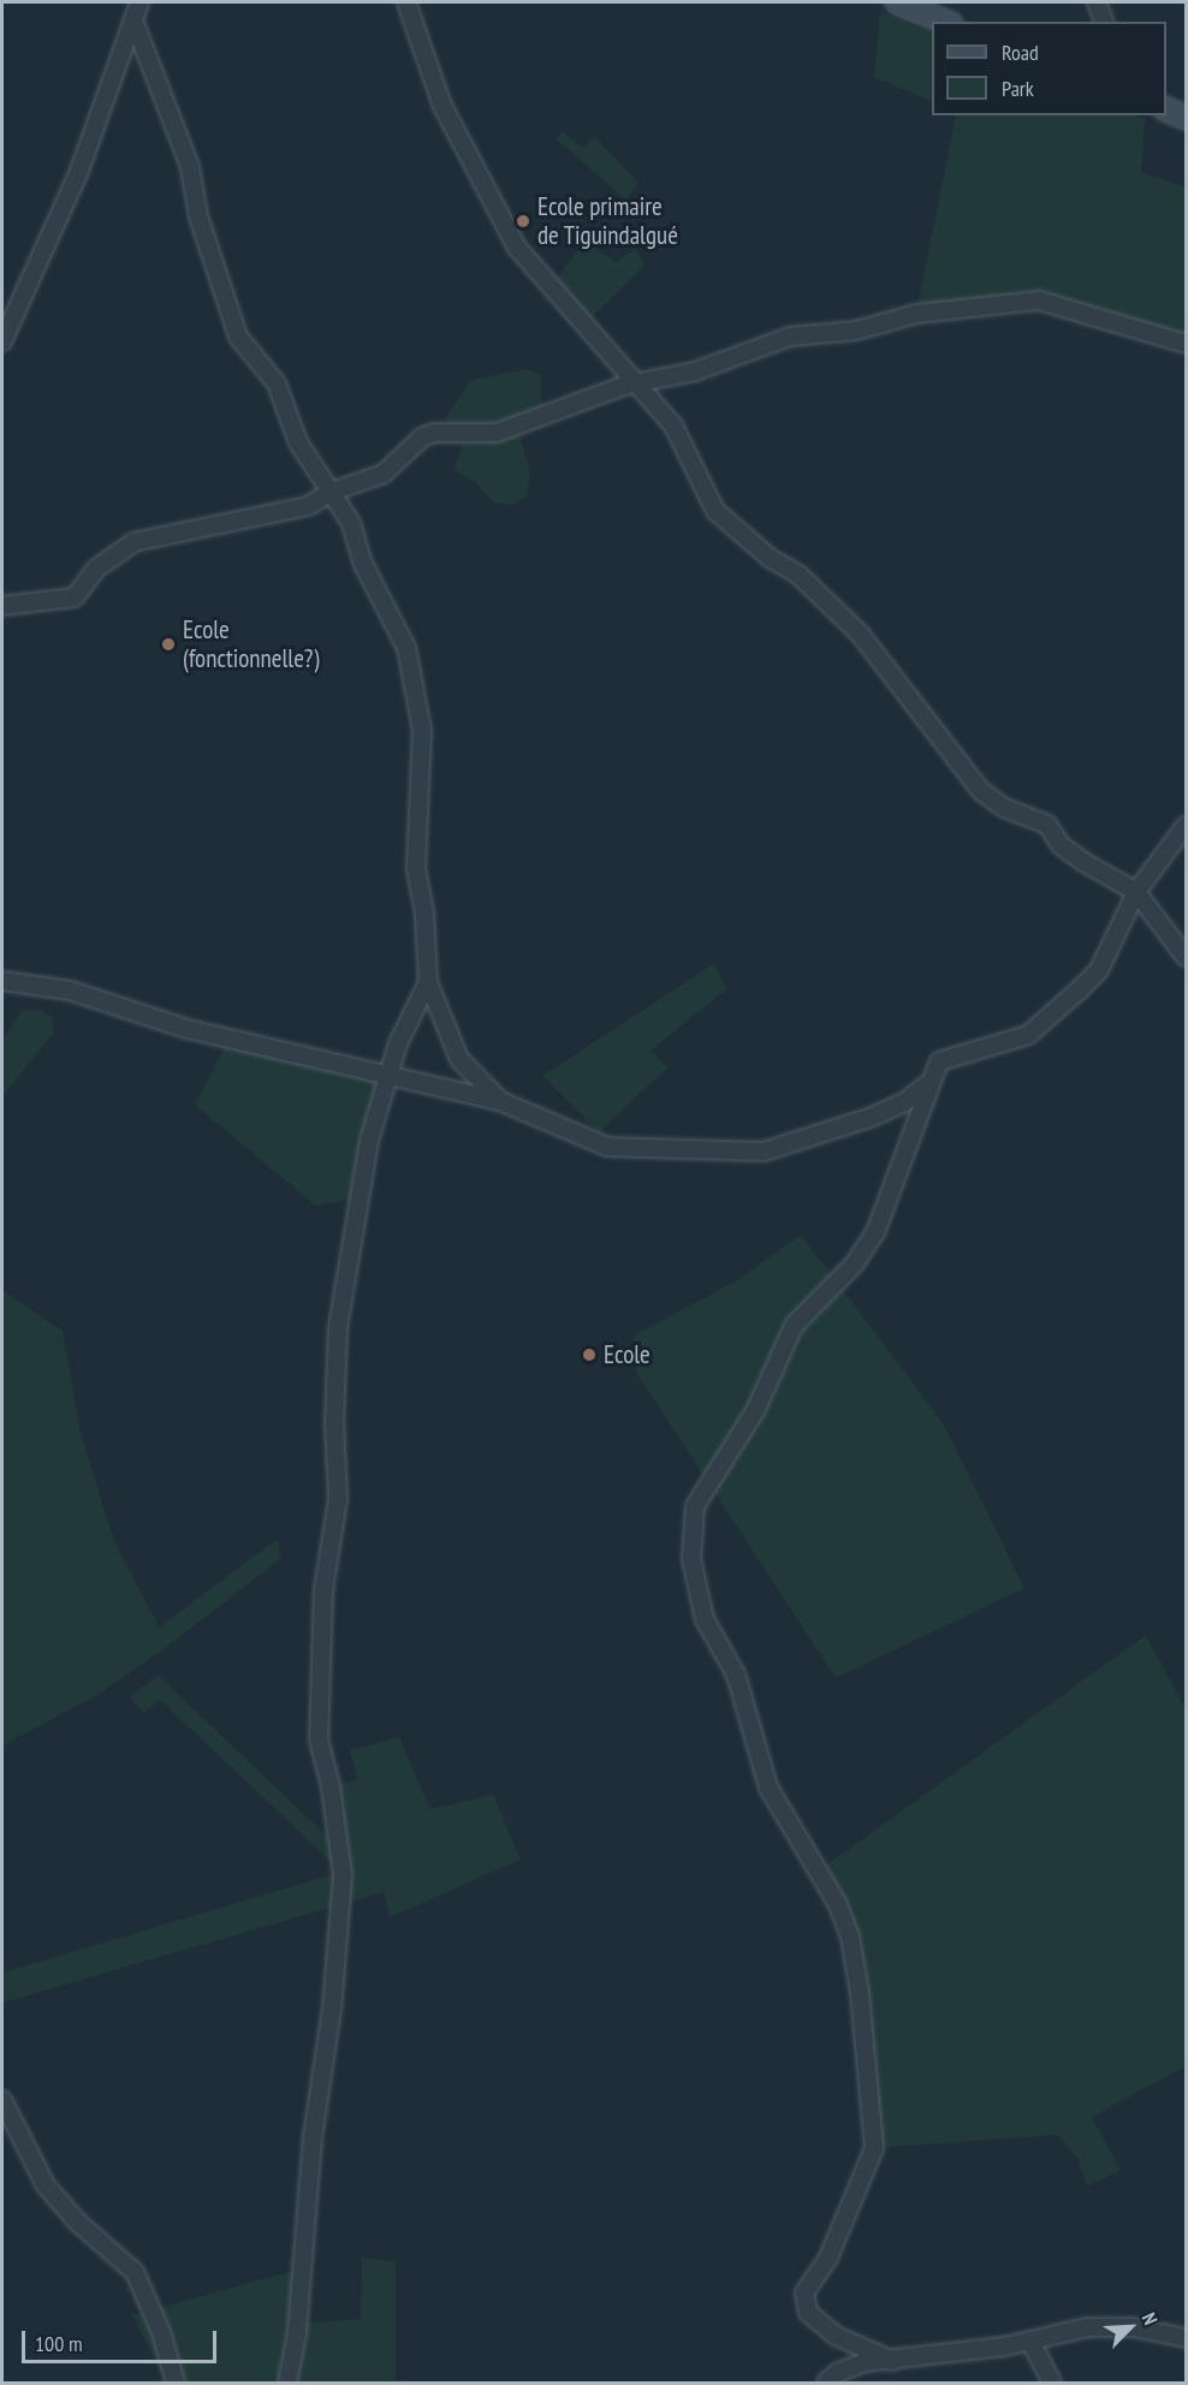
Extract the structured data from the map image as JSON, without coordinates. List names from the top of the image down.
{
  "places": ["Ecole primaire de Tiguindalgué", "Ecole (fonctionnelle?)", "Ecole"],
  "legend": ["Road", "Park"],
  "scale_bar": "100 m",
  "north": "top right"
}
